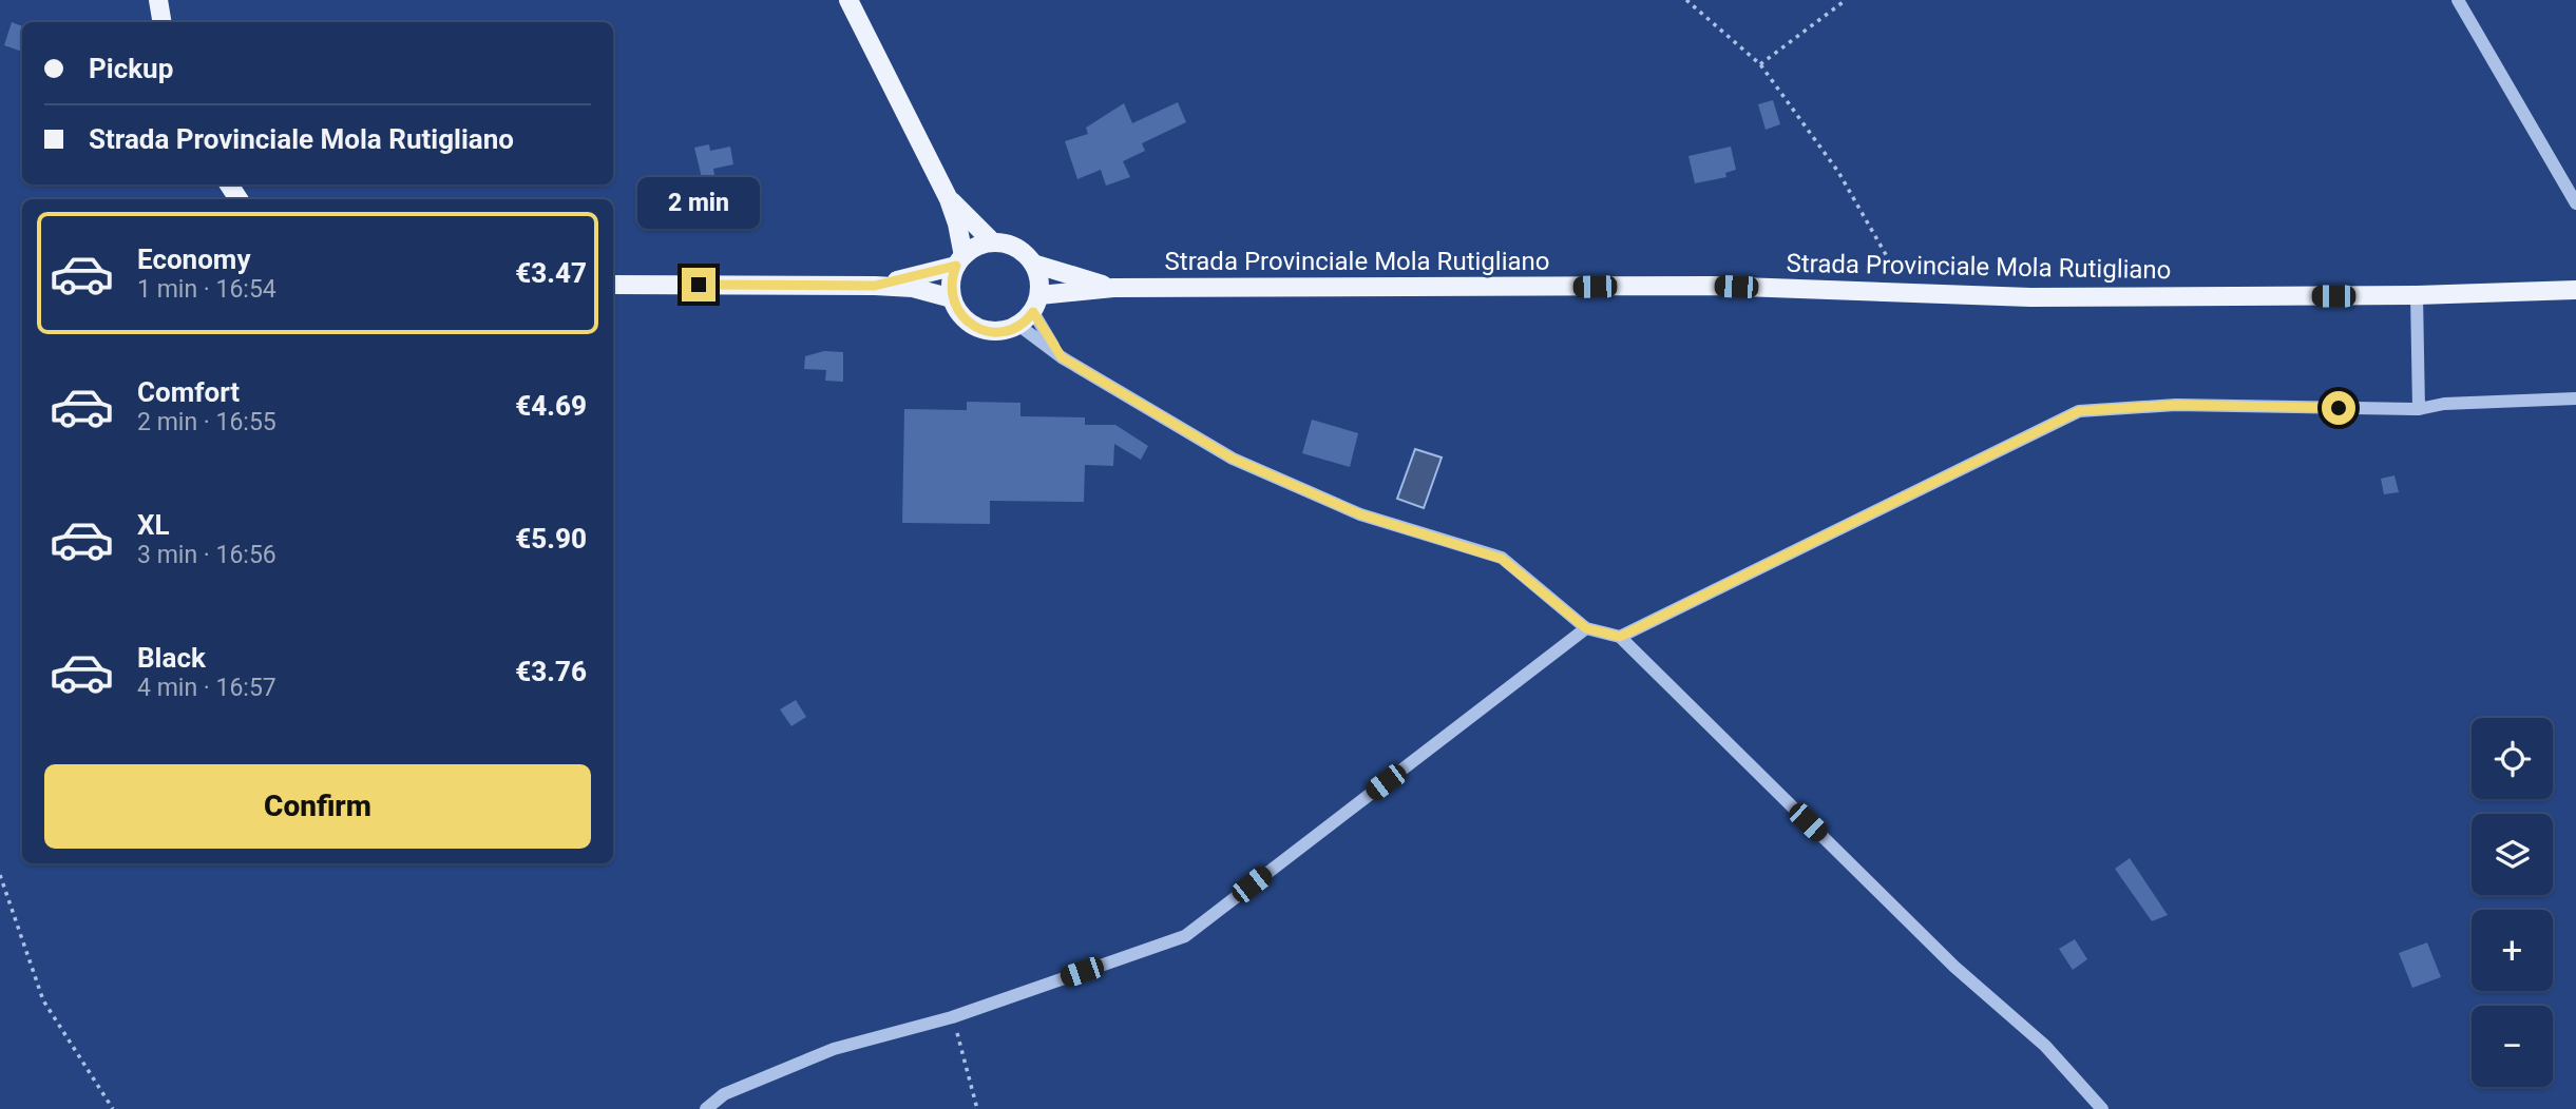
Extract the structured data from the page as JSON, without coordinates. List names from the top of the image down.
{
  "streets": {
    "main road": ["Strada Provinciale Mola Rutigliano"]
  },
  "page": {
    "banner": ["Pickup", "Strada Provinciale Mola Rutigliano"],
    "bubble": "2 min",
    "list": [
      {
        "name": "Economy",
        "note": "1 min · 16:54",
        "value": "€3.47"
      },
      {
        "name": "Comfort",
        "note": "2 min · 16:55",
        "value": "€4.69"
      },
      {
        "name": "XL",
        "note": "3 min · 16:56",
        "value": "€5.90"
      },
      {
        "name": "Black",
        "note": "4 min · 16:57",
        "value": "€3.76"
      }
    ],
    "map_buttons": ["+", "−"],
    "buttons": "Confirm"
  }
}
